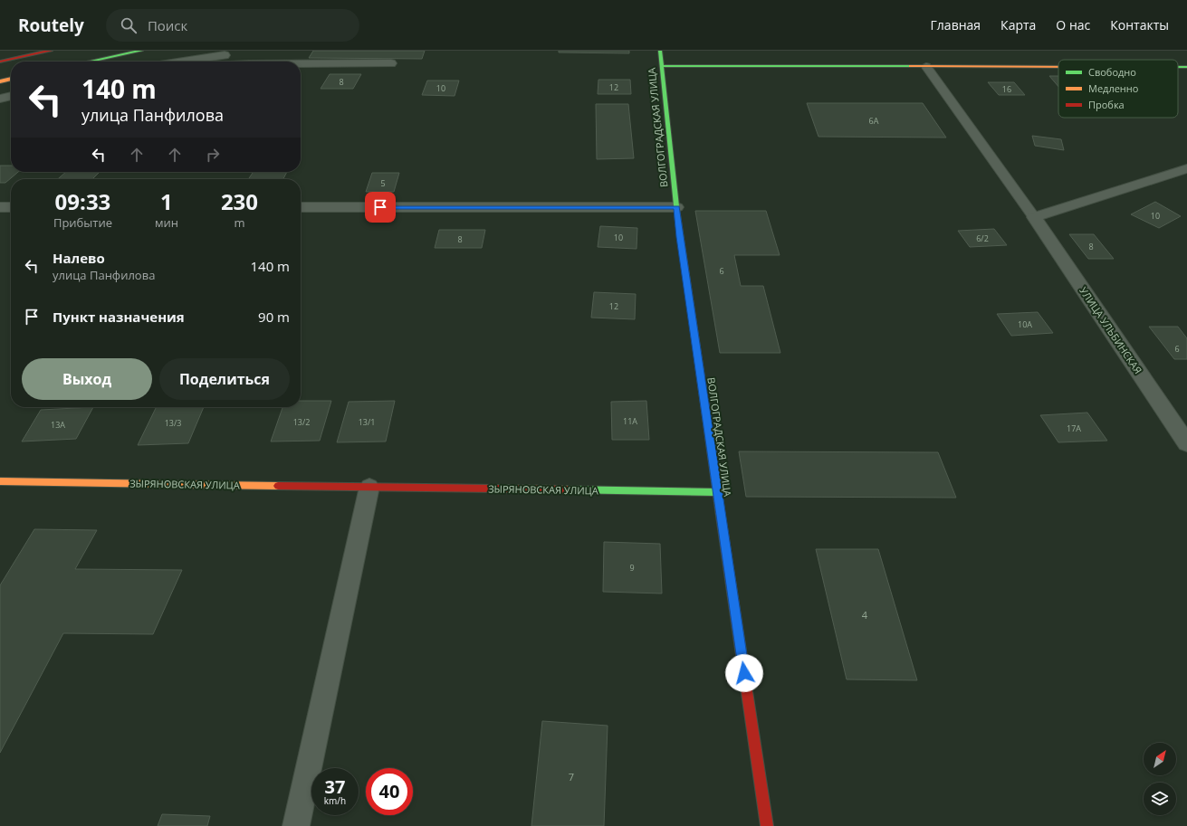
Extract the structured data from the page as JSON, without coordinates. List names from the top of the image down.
{
  "streets": {
    "street": ["ВОЛГОГРАДСКАЯ УЛИЦА", "УЛИЦА УЛЬБИНСКАЯ", "ЗЫРЯНОВСКАЯ УЛИЦА"]
  },
  "crossings": [
    ["ВОЛГОГРАДСКАЯ УЛИЦА", "ЗЫРЯНОВСКАЯ УЛИЦА"]
  ],
  "house_numbers": [
    "8",
    "12",
    "10",
    "16",
    "6А",
    "5",
    "10",
    "10",
    "6/2",
    "8",
    "8",
    "6",
    "12",
    "10А",
    "6",
    "11А",
    "13/2",
    "13/1",
    "13/3",
    "13А",
    "17А",
    "9",
    "4",
    "7"
  ],
  "legend": ["Свободно", "Медленно", "Пробка"],
  "north": "top right",
  "page": {
    "header": "Routely",
    "search": "Поиск",
    "nav": [
      "Главная",
      "Карта",
      "О нас",
      "Контакты"
    ],
    "turn": ["140 m", "улица Панфилова"],
    "eta": [
      "09:33",
      "Прибытие",
      "1",
      "мин",
      "230",
      "m"
    ],
    "list": [
      {
        "name": "Налево",
        "note": "улица Панфилова",
        "value": "140 m"
      },
      {
        "name": "Пункт назначения",
        "value": "90 m"
      }
    ],
    "buttons": ["Выход", "Поделиться"],
    "speed": "37 km/h",
    "limit": "40"
  }
}
